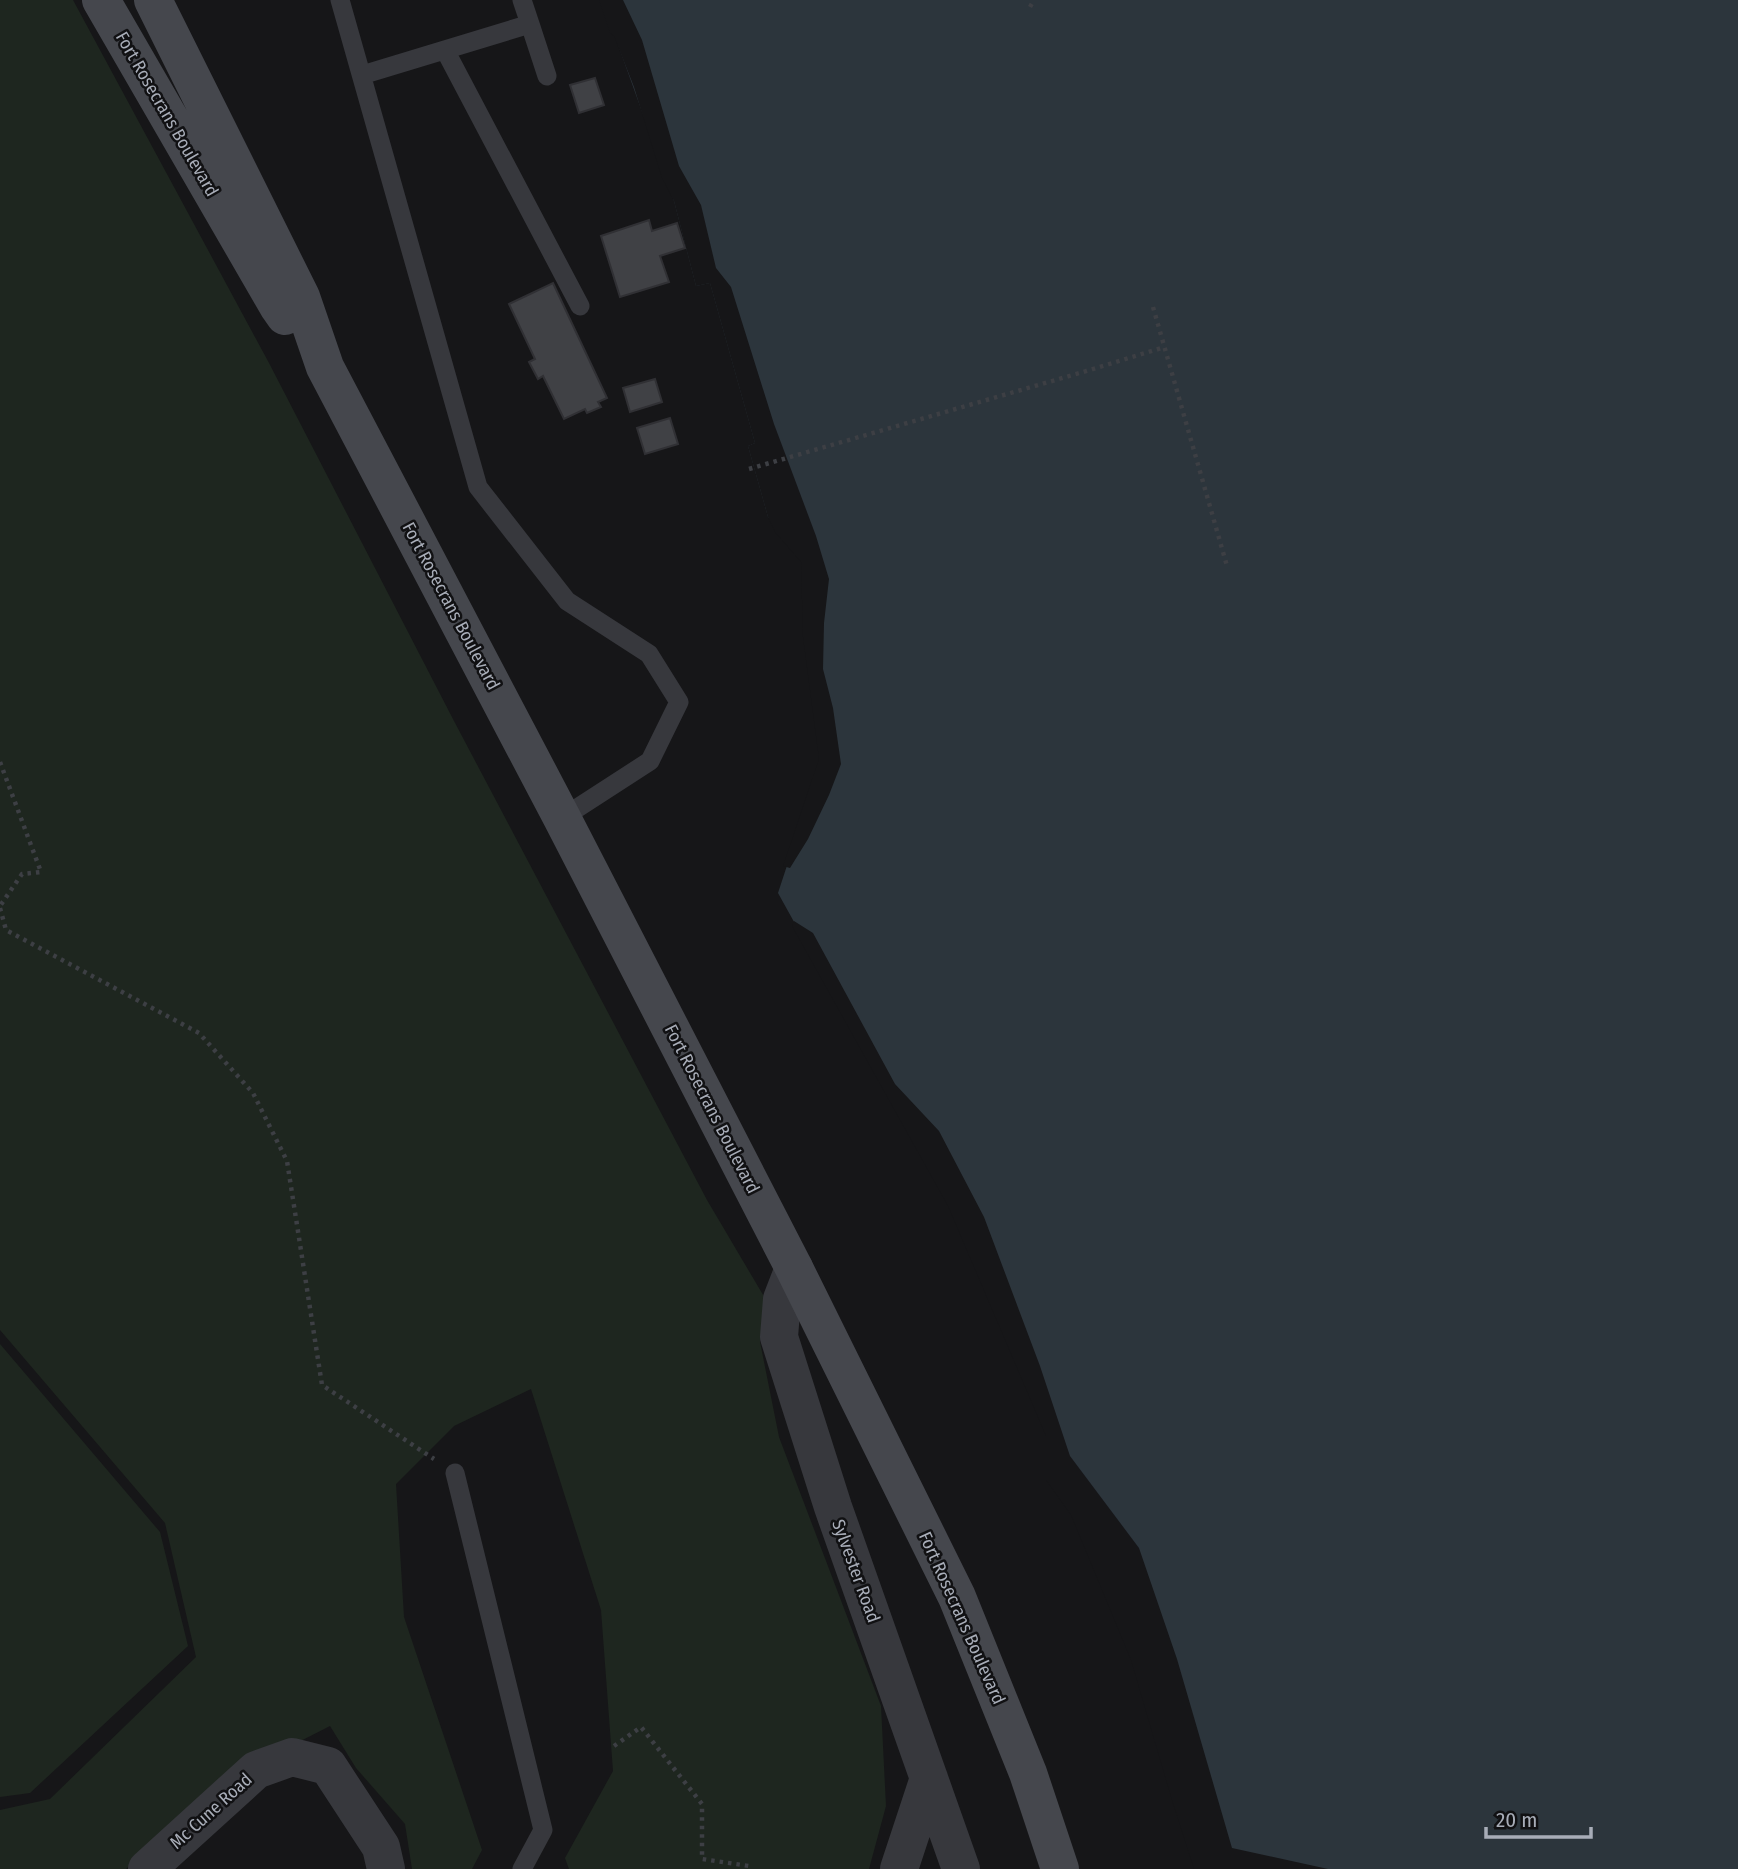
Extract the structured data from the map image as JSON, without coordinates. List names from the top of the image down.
{
  "streets": {
    "street": ["Fort Rosecrans Boulevard", "Sylvester Road", "Mc Cune Road"]
  },
  "crossings": [
    ["Fort Rosecrans Boulevard", "Sylvester Road"]
  ],
  "scale_bar": "20 m"
}
